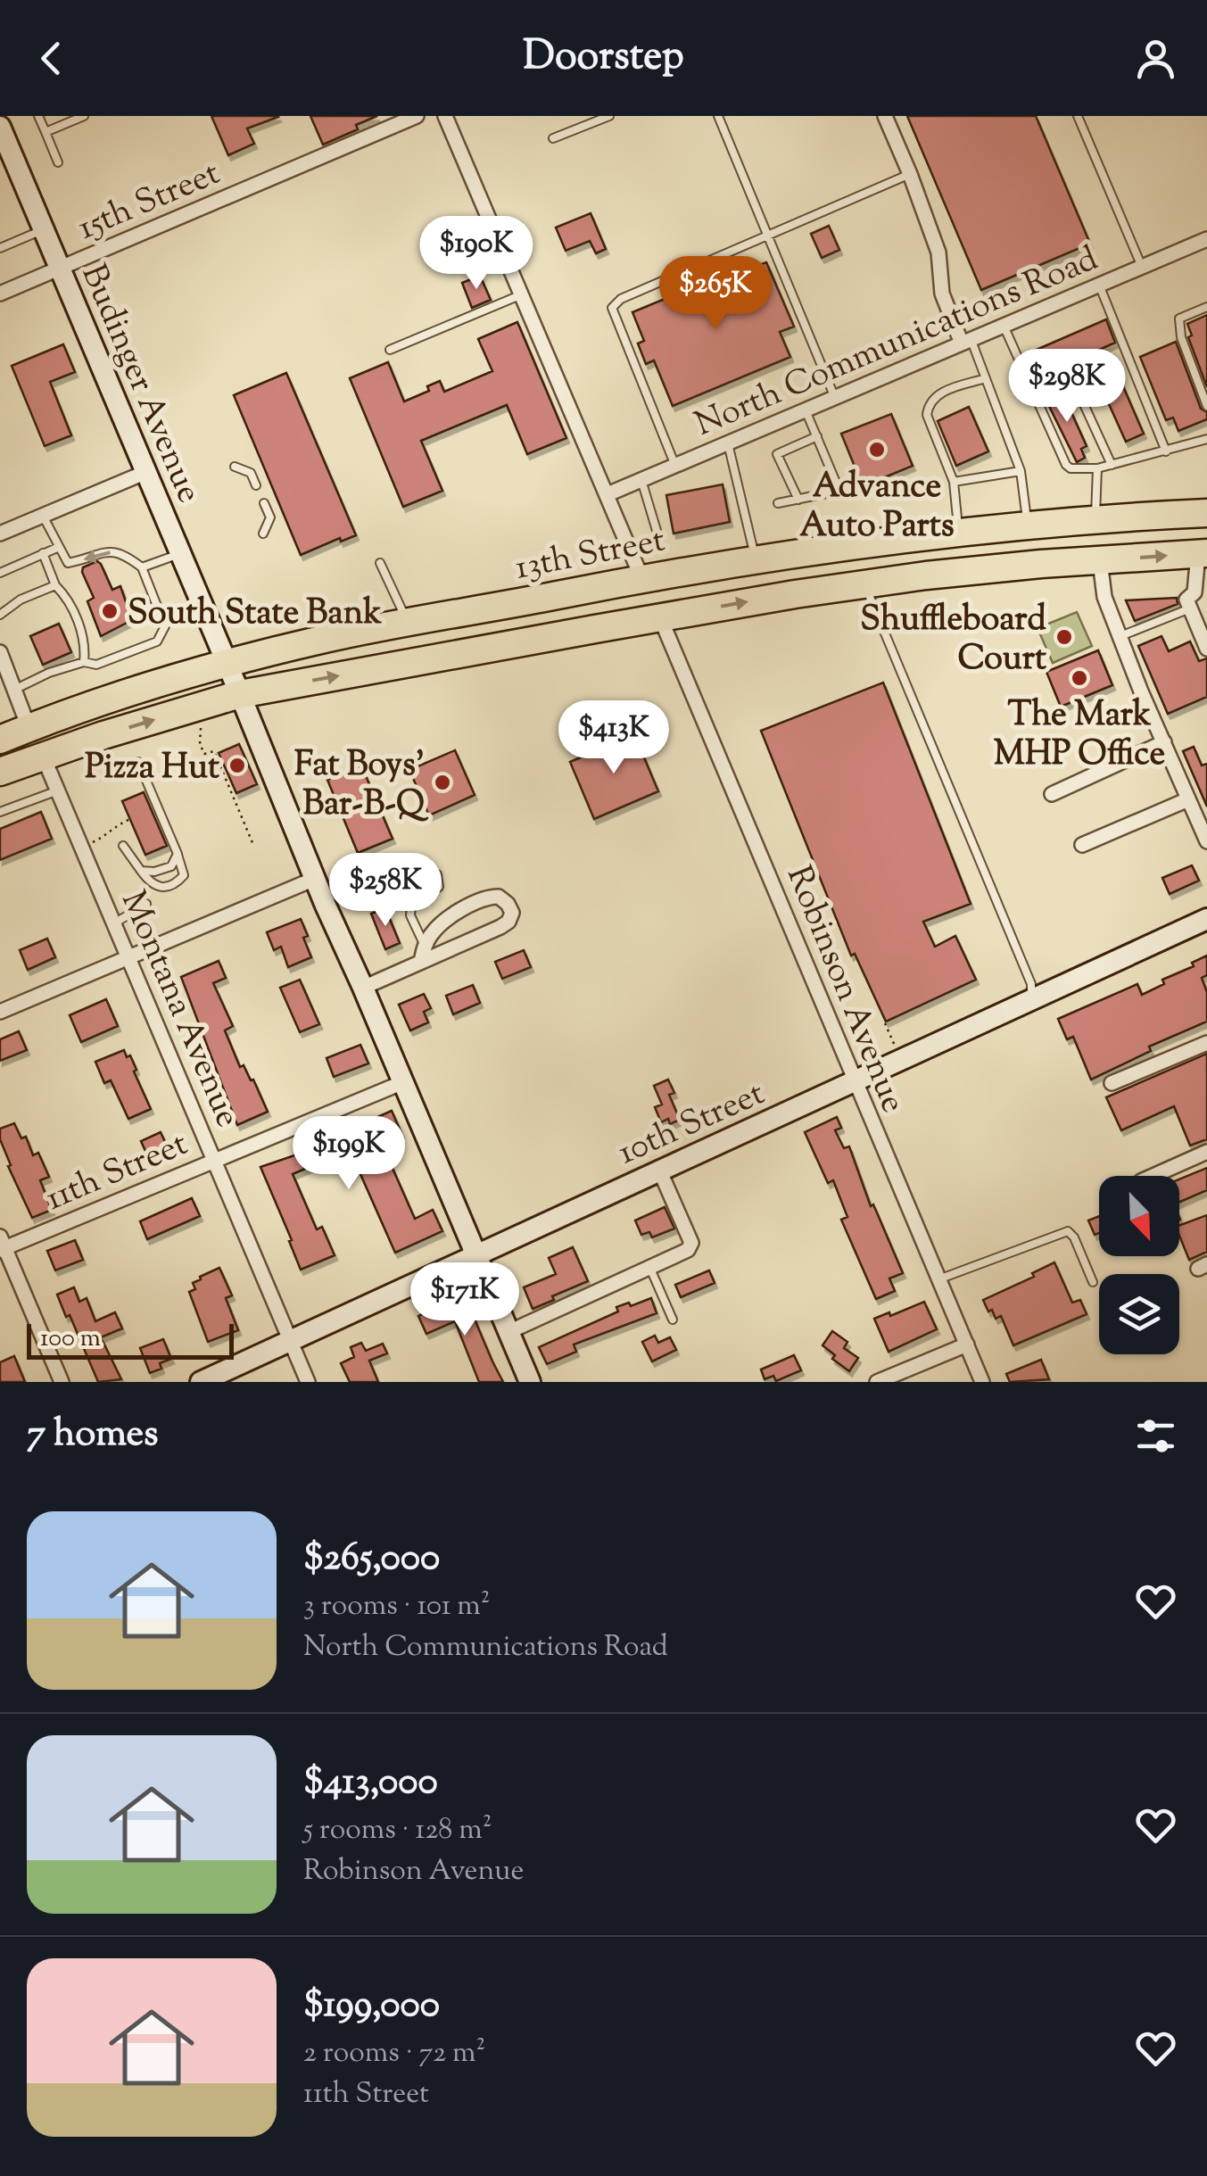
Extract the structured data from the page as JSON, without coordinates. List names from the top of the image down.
{
  "streets": {
    "highway": ["13th Street"],
    "street": [
      "15th Street",
      "North Communications Road",
      "Budinger Avenue",
      "Robinson Avenue",
      "Montana Avenue",
      "10th Street",
      "11th Street"
    ]
  },
  "crossings": [
    ["15th Street", "Budinger Avenue"],
    ["Budinger Avenue", "13th Street"],
    ["Budinger Avenue", "10th Street"],
    ["Budinger Avenue", "11th Street"],
    ["Robinson Avenue", "10th Street"],
    ["Montana Avenue", "10th Street"],
    ["Montana Avenue", "11th Street"]
  ],
  "places": [
    "Advance Auto Parts",
    "South State Bank",
    "Shuffleboard Court",
    "The Mark MHP Office",
    "Pizza Hut",
    "Fat Boys' Bar-B-Q"
  ],
  "scale_bar": "100 m",
  "north": "bottom right",
  "page": {
    "header": "Doorstep",
    "price": [
      "$190K",
      "$265K",
      "$298K",
      "$413K",
      "$258K",
      "$199K",
      "$171K"
    ],
    "scale": "100 m",
    "heading": "7 homes",
    "list": [
      {
        "name": "$265,000",
        "note": "3 rooms · 101 m² · North Communications Road"
      },
      {
        "name": "$413,000",
        "note": "5 rooms · 128 m² · Robinson Avenue"
      },
      {
        "name": "$199,000",
        "note": "2 rooms · 72 m² · 11th Street"
      }
    ]
  }
}
